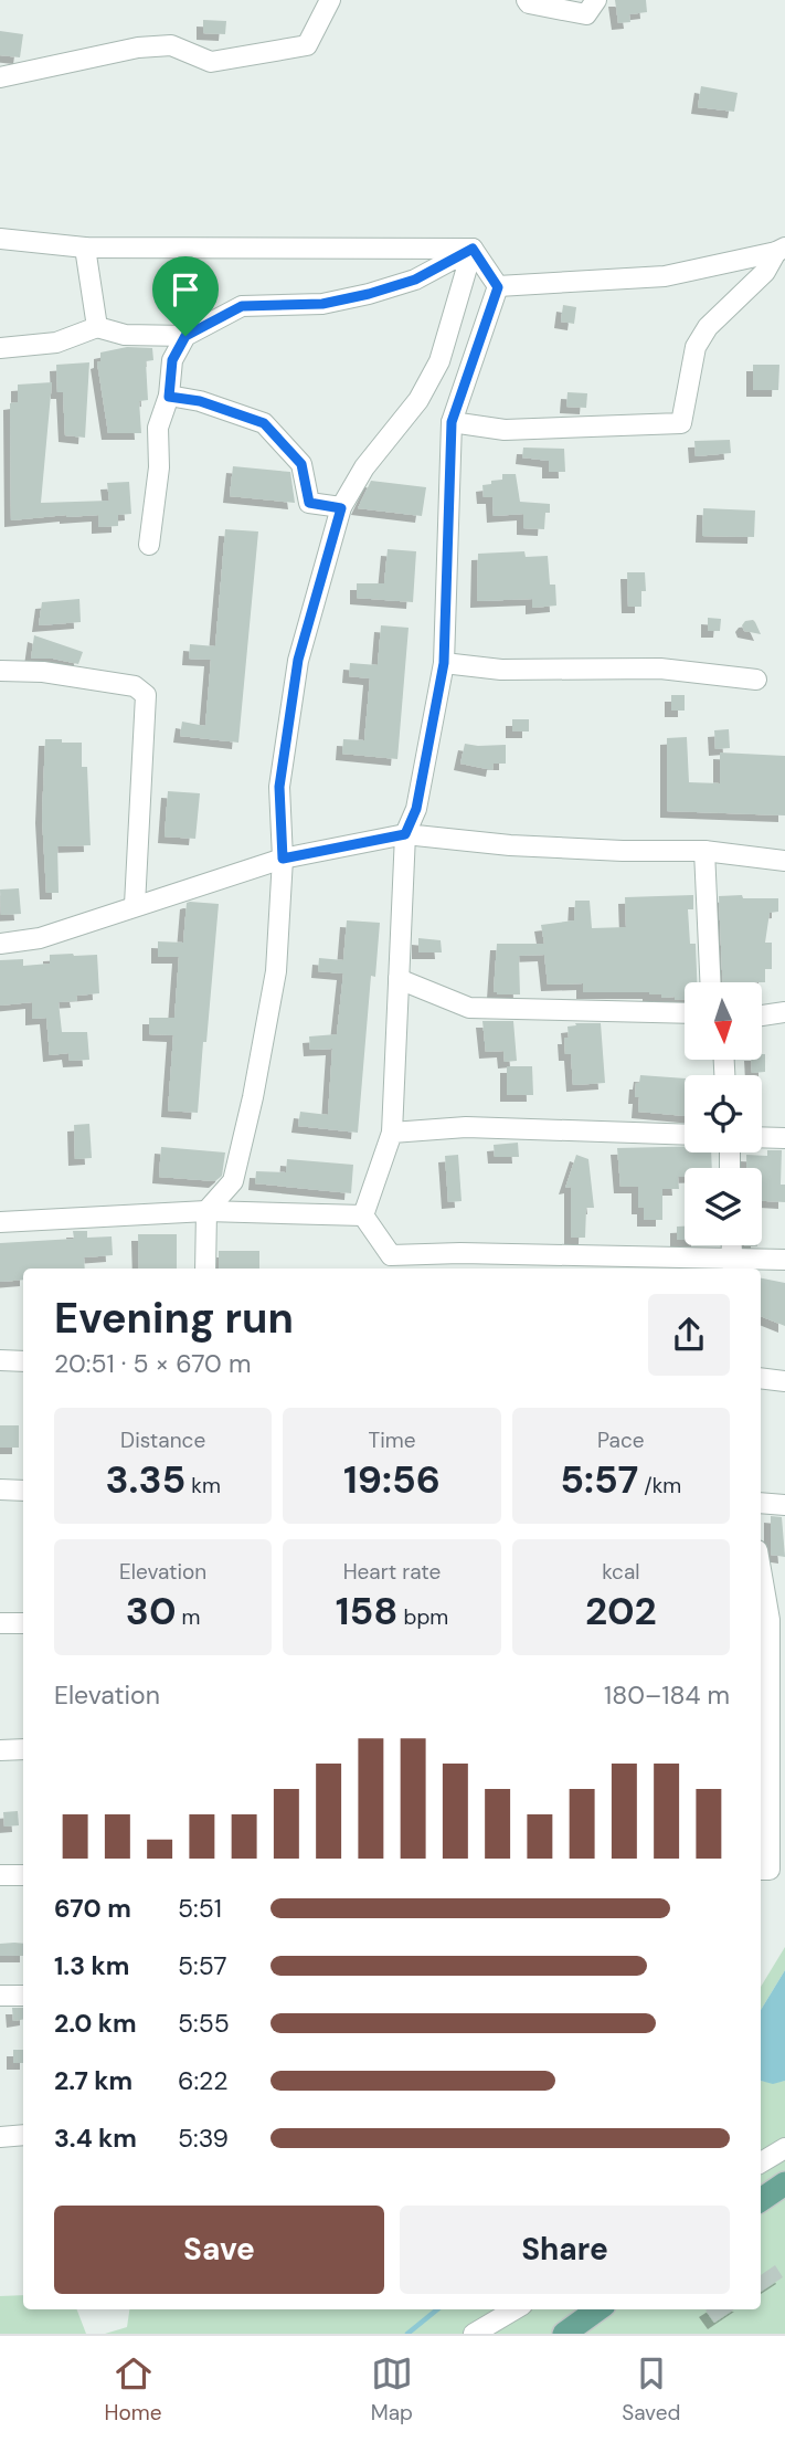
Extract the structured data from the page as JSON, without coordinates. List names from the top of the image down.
{
  "north": "bottom",
  "page": {
    "heading": ["Evening run", "20:51 · 5 × 670 m"],
    "stats": [
      ["Distance", "3.35 km"],
      ["Time", "19:56"],
      ["Pace", "5:57 /km"],
      ["Elevation", "30 m"],
      ["Heart rate", "158 bpm"],
      ["kcal", "202"]
    ],
    "chart": ["Elevation", "180–184 m"],
    "list": [
      {
        "name": "670 m",
        "note": "5:51"
      },
      {
        "name": "1.3 km",
        "note": "5:57"
      },
      {
        "name": "2.0 km",
        "note": "5:55"
      },
      {
        "name": "2.7 km",
        "note": "6:22"
      },
      {
        "name": "3.4 km",
        "note": "5:39"
      }
    ],
    "buttons": ["Save", "Share"],
    "tabs": ["Home", "Map", "Saved"]
  }
}
